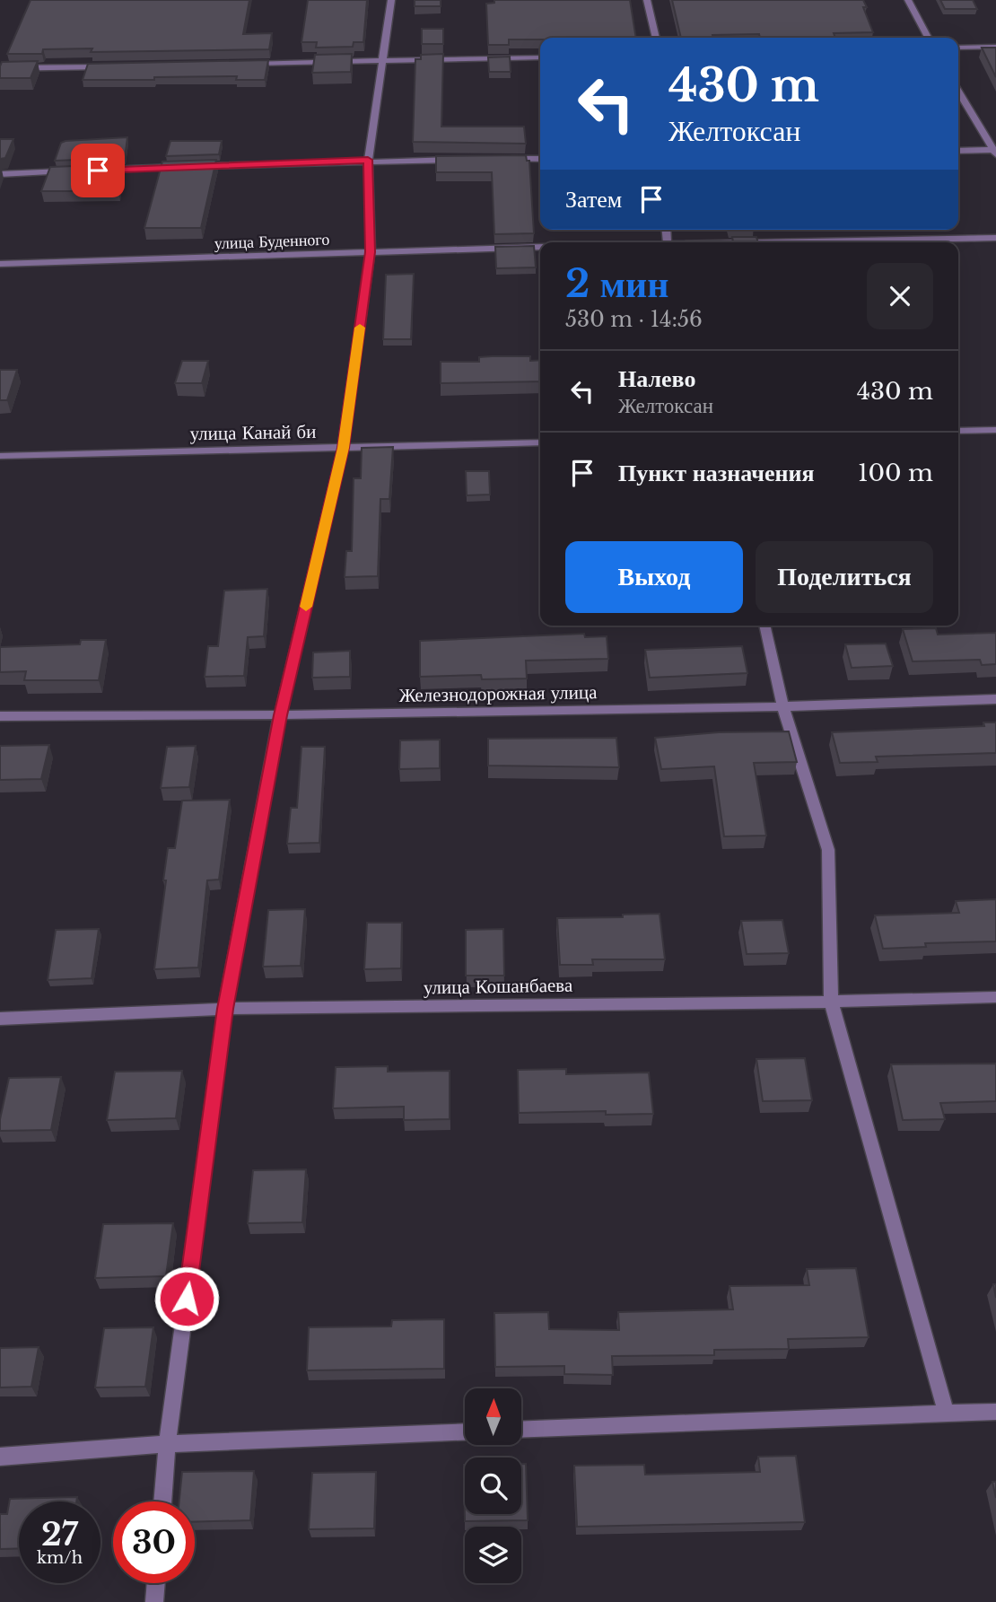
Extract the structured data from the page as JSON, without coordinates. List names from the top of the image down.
{
  "streets": {
    "street": [
      "улица Буденного",
      "улица Канай би",
      "Железнодорожная улица",
      "улица Кошанбаева"
    ]
  },
  "north": "top",
  "page": {
    "turn": ["430 m", "Желтоксан"],
    "then": "Затем",
    "heading": ["2 мин", "530 m · 14:56"],
    "list": [
      {
        "name": "Налево",
        "note": "Желтоксан",
        "value": "430 m"
      },
      {
        "name": "Пункт назначения",
        "value": "100 m"
      }
    ],
    "buttons": ["Выход", "Поделиться"],
    "speed": "27 km/h",
    "limit": "30"
  }
}
